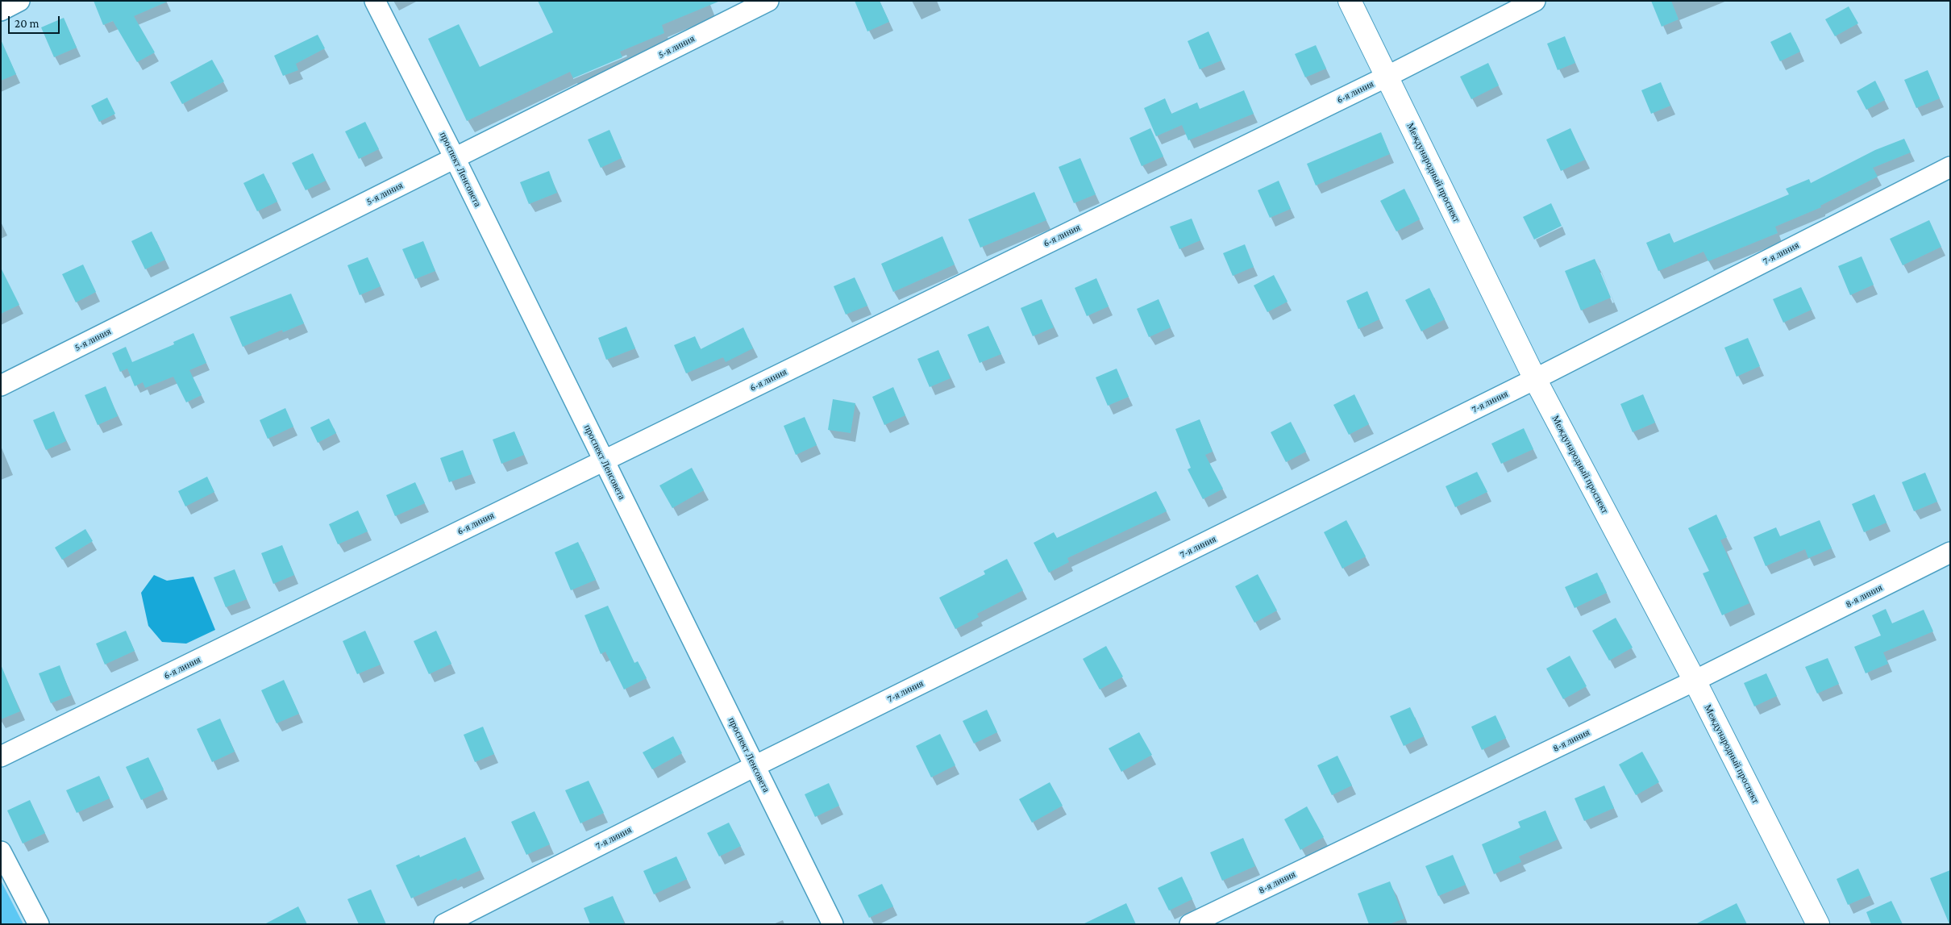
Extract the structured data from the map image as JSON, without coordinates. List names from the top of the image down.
{
  "streets": {
    "street": [
      "5-я линия",
      "6-я линия",
      "проспект Ленсовета",
      "Международный проспект",
      "7-я линия",
      "8-я линия"
    ]
  },
  "crossings": [
    ["5-я линия", "проспект Ленсовета"],
    ["6-я линия", "проспект Ленсовета"],
    ["6-я линия", "Международный проспект"],
    ["проспект Ленсовета", "7-я линия"],
    ["Международный проспект", "7-я линия"],
    ["Международный проспект", "8-я линия"]
  ],
  "scale_bar": "20 m"
}
